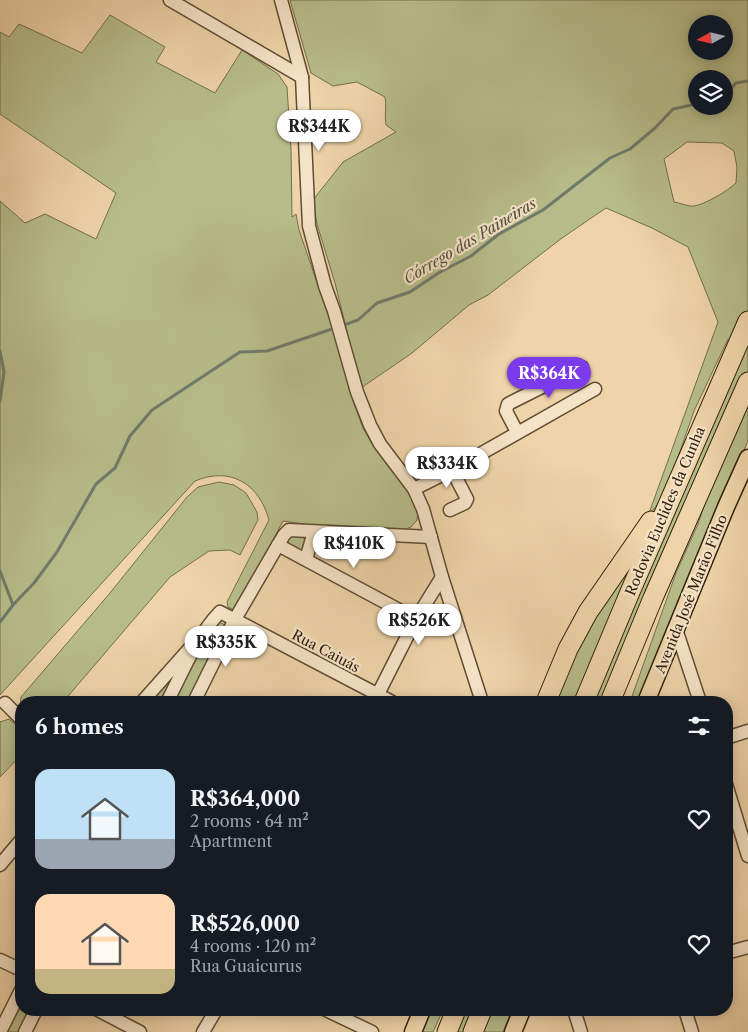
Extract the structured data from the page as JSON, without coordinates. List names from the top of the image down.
{
  "streets": {
    "highway": ["Rodovia Euclides da Cunha"],
    "main road": ["Avenida José Marão Filho"],
    "street": ["Rua Caiuás"]
  },
  "water": ["Córrego das Paineiras"],
  "north": "left",
  "page": {
    "price": [
      "R$344K",
      "R$364K",
      "R$334K",
      "R$410K",
      "R$526K",
      "R$335K"
    ],
    "heading": "6 homes",
    "list": [
      {
        "name": "R$364,000",
        "note": "2 rooms · 64 m² · Apartment"
      },
      {
        "name": "R$526,000",
        "note": "4 rooms · 120 m² · Rua Guaicurus"
      }
    ]
  }
}
